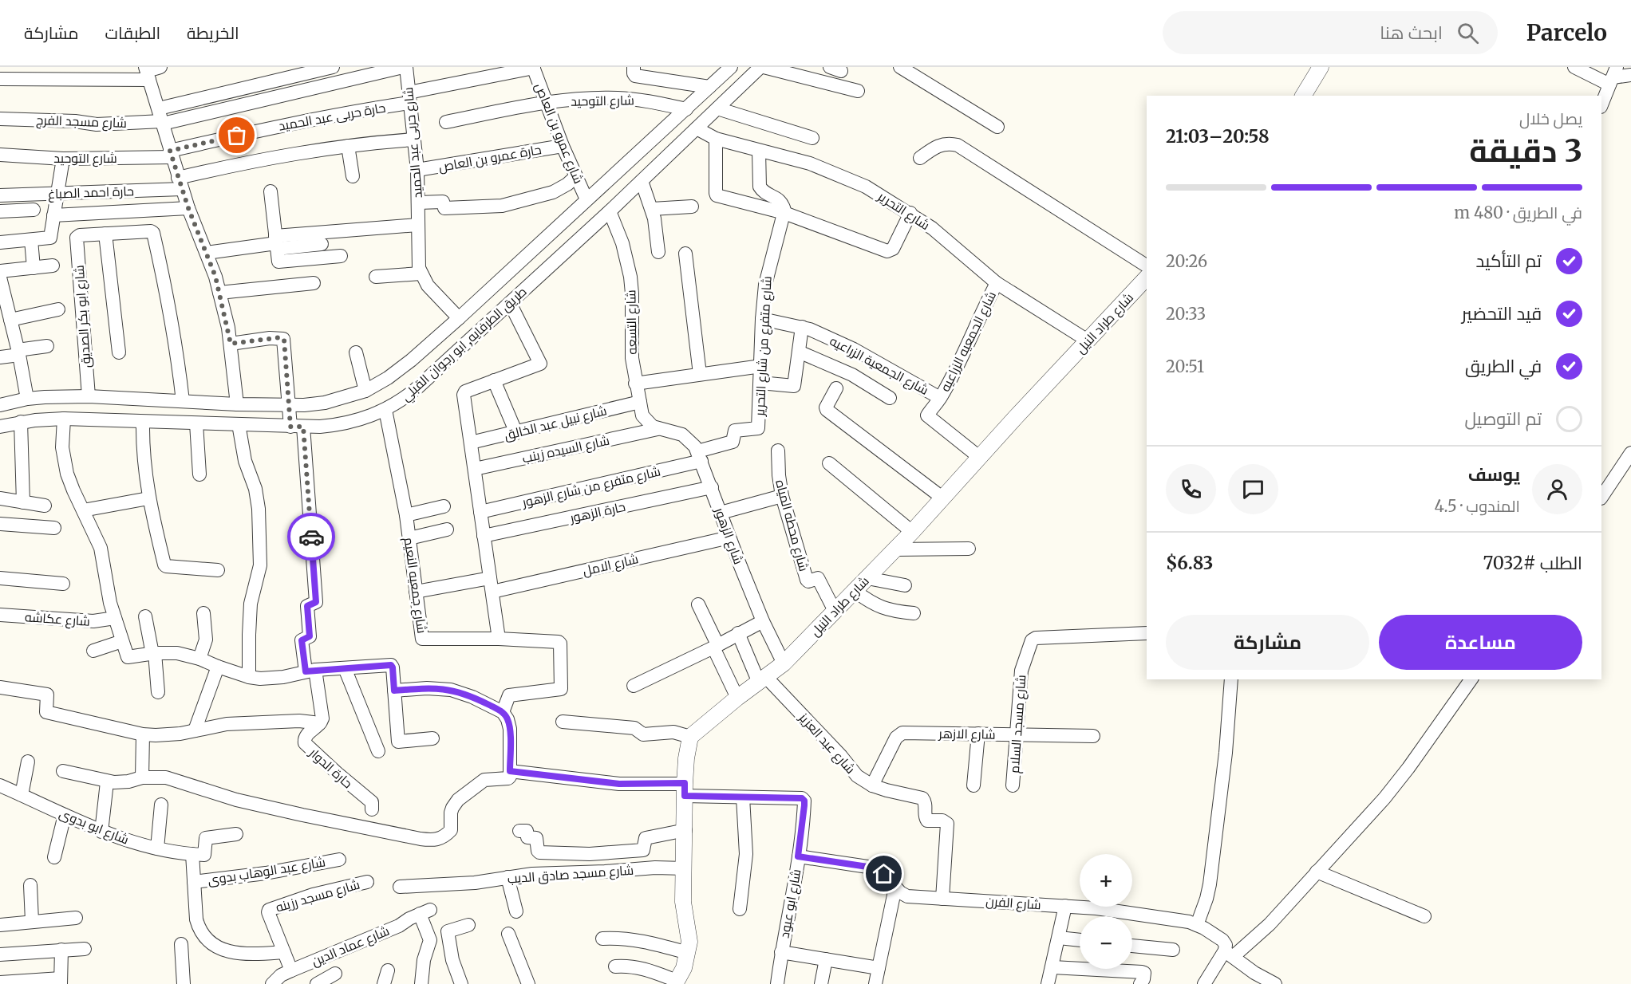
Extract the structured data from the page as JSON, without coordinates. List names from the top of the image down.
{
  "streets": {
    "street": [
      "شارع التوحيد",
      "حارة حربى عبد الحميد",
      "شارع مسجد الفرج",
      "شارع عمرو بن العاص",
      "شارع حربى عبد الحميد",
      "حارة عمرو بن العاص",
      "حارة احمد الصباغ",
      "شارع التحرير",
      "شارع ابو بكر الصديق",
      "شارع التسعه",
      "شارع طراد النيل",
      "شارع الجمعيه الزراعيه",
      "طريق الطرفايه, ابو رجوان القبلي",
      "شارع متفرع من شارع التحرير",
      "شارع الجمعية الزراعيه",
      "شارع نبيل عبد الخالق",
      "شارع السيده زينب",
      "شارع متفرع من شارع الزهور",
      "حارة الزهور",
      "شارع محطه المياه",
      "شارع الزهور",
      "شارع الامل",
      "شارع جمعيه النعيم",
      "شارع عكاشه",
      "شارع مسجد السلام",
      "شارع الازهر",
      "شارع عبد العزيز",
      "حارة الدوار",
      "شارع ابو بدوى",
      "شارع عبد الوهاب بدوى",
      "شارع مسجد صادق الديب",
      "شارع مسجد رزينه",
      "شارع الفرن",
      "شارع ابو عبود",
      "شارع عماد الدين"
    ]
  },
  "crossings": [
    ["شارع التوحيد", "حارة حربى عبد الحميد"],
    ["شارع التوحيد", "شارع عمرو بن العاص"],
    ["شارع التوحيد", "طريق الطرفايه, ابو رجوان القبلي"],
    ["حارة حربى عبد الحميد", "شارع عمرو بن العاص"],
    ["حارة حربى عبد الحميد", "شارع حربى عبد الحميد"],
    ["شارع مسجد الفرج", "شارع حربى عبد الحميد"],
    ["شارع عمرو بن العاص", "حارة عمرو بن العاص"],
    ["شارع عمرو بن العاص", "طريق الطرفايه, ابو رجوان القبلي"],
    ["شارع حربى عبد الحميد", "حارة عمرو بن العاص"],
    ["شارع حربى عبد الحميد", "حارة احمد الصباغ"],
    ["شارع التحرير", "شارع طراد النيل"],
    ["شارع التحرير", "شارع الجمعيه الزراعيه"],
    ["شارع التحرير", "طريق الطرفايه, ابو رجوان القبلي"],
    ["شارع ابو بكر الصديق", "طريق الطرفايه, ابو رجوان القبلي"],
    ["شارع التسعه", "طريق الطرفايه, ابو رجوان القبلي"],
    ["شارع التسعه", "شارع نبيل عبد الخالق"],
    ["شارع التسعه", "شارع السيده زينب"],
    ["شارع التسعه", "شارع الزهور"],
    ["شارع طراد النيل", "شارع الجمعيه الزراعيه"],
    ["شارع طراد النيل", "شارع محطه المياه"],
    ["شارع طراد النيل", "شارع الزهور"],
    ["شارع طراد النيل", "شارع عبد العزيز"],
    ["شارع الجمعيه الزراعيه", "شارع الجمعية الزراعيه"],
    ["طريق الطرفايه, ابو رجوان القبلي", "شارع جمعيه النعيم"],
    ["شارع متفرع من شارع التحرير", "شارع الجمعية الزراعيه"],
    ["شارع متفرع من شارع التحرير", "شارع متفرع من شارع الزهور"],
    ["شارع متفرع من شارع التحرير", "شارع الزهور"],
    ["شارع السيده زينب", "شارع الزهور"],
    ["شارع متفرع من شارع الزهور", "شارع الزهور"],
    ["حارة الزهور", "شارع الزهور"],
    ["شارع الزهور", "شارع الامل"],
    ["شارع مسجد السلام", "شارع الازهر"],
    ["شارع الازهر", "شارع عبد العزيز"],
    ["شارع عبد العزيز", "شارع الفرن"],
    ["شارع الفرن", "شارع ابو عبود"]
  ],
  "page": {
    "header": "Parcelo",
    "search": "ابحث هنا",
    "nav": ["الخريطة", "الطبقات", "مشاركة"],
    "heading": ["3 دقيقة", "يصل خلال", "20:58–21:03"],
    "panel": [
      "يوسف",
      "المندوب · 4.5",
      "الطلب #7032",
      "$6.83"
    ],
    "bar": "في الطريق · 480 m",
    "list": [
      ["تم التأكيد", "20:26"],
      ["قيد التحضير", "20:33"],
      ["في الطريق", "20:51"],
      "تم التوصيل"
    ],
    "buttons": ["مساعدة", "مشاركة"],
    "map_buttons": ["+", "−"]
  }
}
